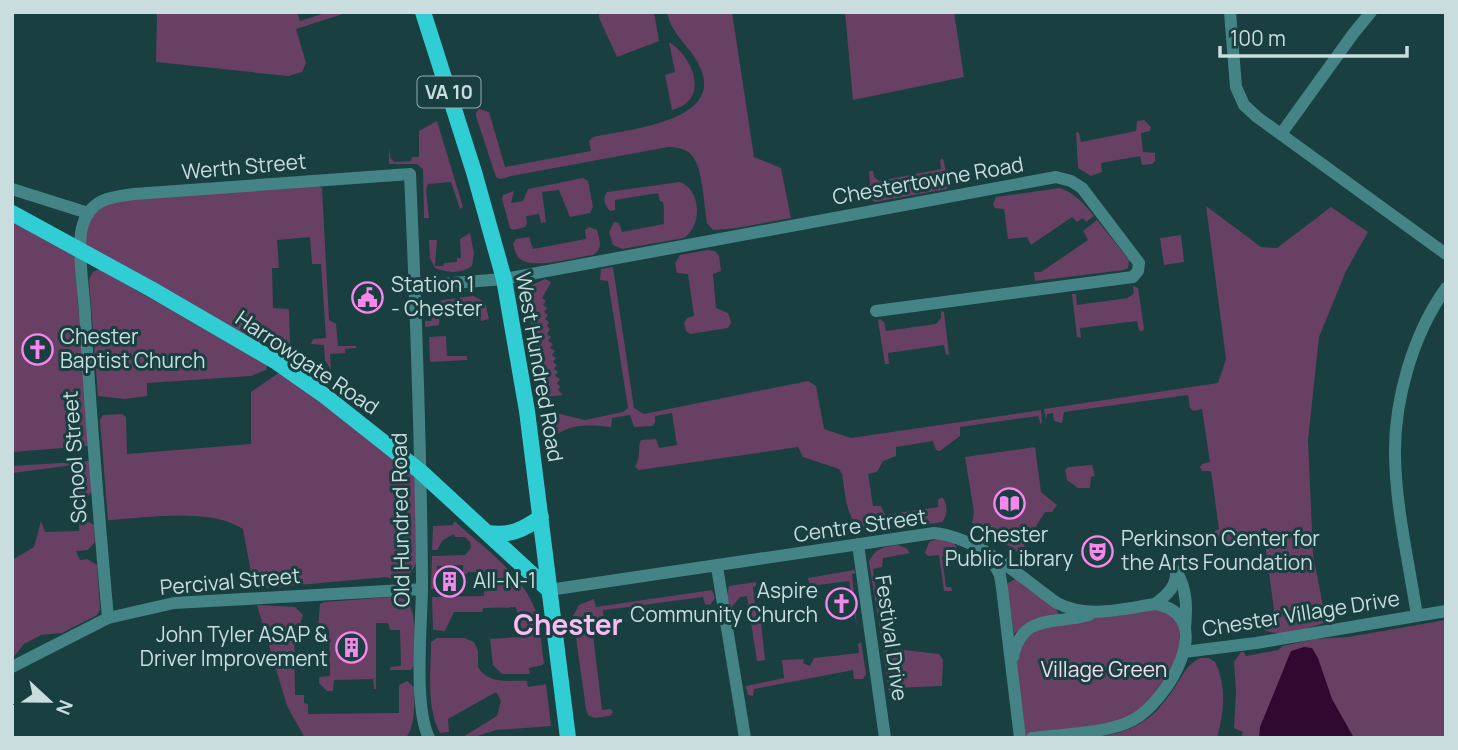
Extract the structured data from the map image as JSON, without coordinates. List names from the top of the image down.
{
  "streets": {
    "main road": ["VA 10", "Harrowgate Road", "West Hundred Road"],
    "street": [
      "Werth Street",
      "Chestertowne Road",
      "School Street",
      "Old Hundred Road",
      "Centre Street",
      "Percival Street",
      "Chester Village Drive",
      "Festival Drive"
    ]
  },
  "crossings": [
    ["Werth Street", "Old Hundred Road"],
    ["Chestertowne Road", "West Hundred Road"],
    ["Chestertowne Road", "Old Hundred Road"],
    ["Harrowgate Road", "West Hundred Road"],
    ["Harrowgate Road", "School Street"],
    ["Harrowgate Road", "Old Hundred Road"],
    ["Harrowgate Road", "Centre Street"],
    ["West Hundred Road", "Centre Street"],
    ["School Street", "Percival Street"],
    ["Old Hundred Road", "Percival Street"],
    ["Centre Street", "Festival Drive"]
  ],
  "districts": ["Chester"],
  "parks": ["Village Green"],
  "places": {
    "public building": ["Station 1 - Chester"],
    "church": ["Chester Baptist Church", "Aspire Community Church"],
    "library": ["Chester Public Library"],
    "theatre": ["Perkinson Center for the Arts Foundation"],
    "building": ["All-N-1", "John Tyler ASAP & Driver Improvement"]
  },
  "scale_bar": "100 m",
  "north": "right"
}
